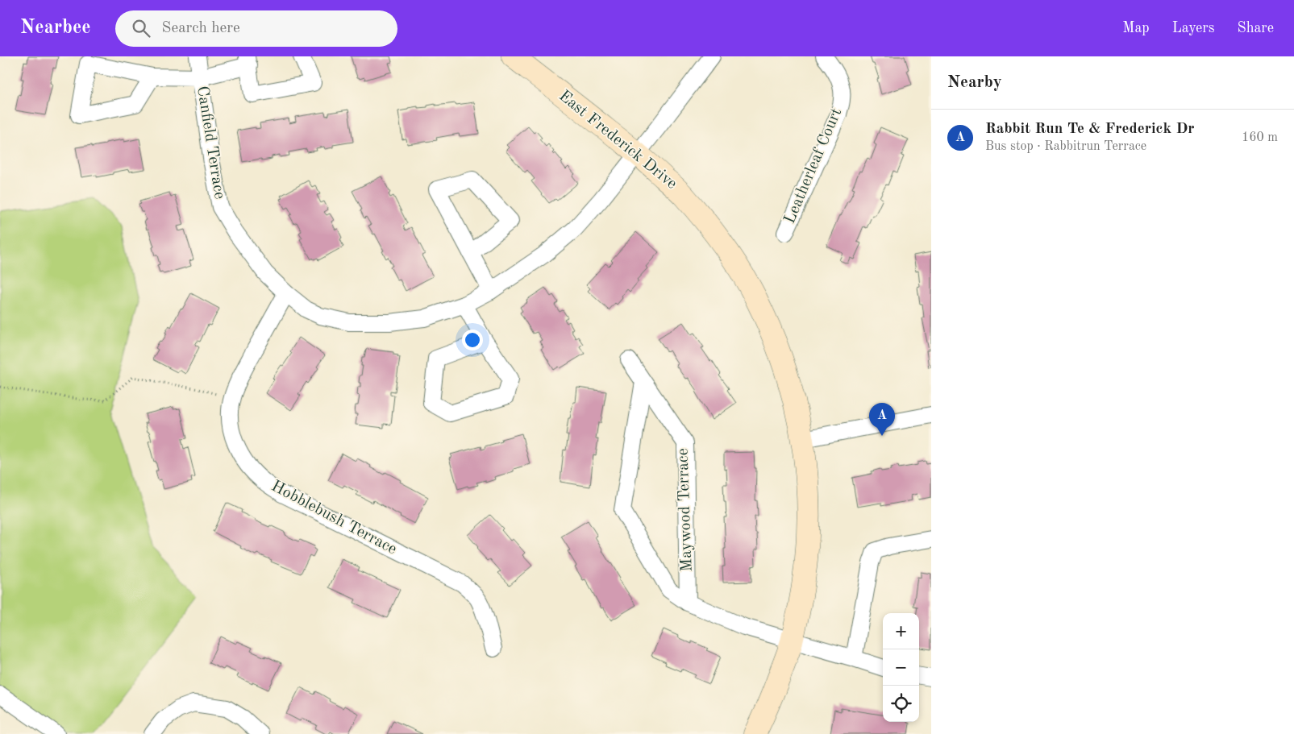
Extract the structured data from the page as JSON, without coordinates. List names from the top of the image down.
{
  "streets": {
    "street": [
      "East Frederick Drive",
      "Canfield Terrace",
      "Leatherleaf Court",
      "Maywood Terrace",
      "Hobblebush Terrace"
    ]
  },
  "crossings": [
    ["East Frederick Drive", "Canfield Terrace"],
    ["East Frederick Drive", "Maywood Terrace"],
    ["Canfield Terrace", "Hobblebush Terrace"]
  ],
  "page": {
    "header": "Nearbee",
    "search": "Search here",
    "nav": ["Map", "Layers", "Share"],
    "heading": "Nearby",
    "list": [
      {
        "mark": "A",
        "name": "Rabbit Run Te & Frederick Dr",
        "note": "Bus stop · Rabbitrun Terrace",
        "value": "160 m"
      }
    ],
    "pins": "A",
    "map_buttons": ["+", "−"]
  }
}
